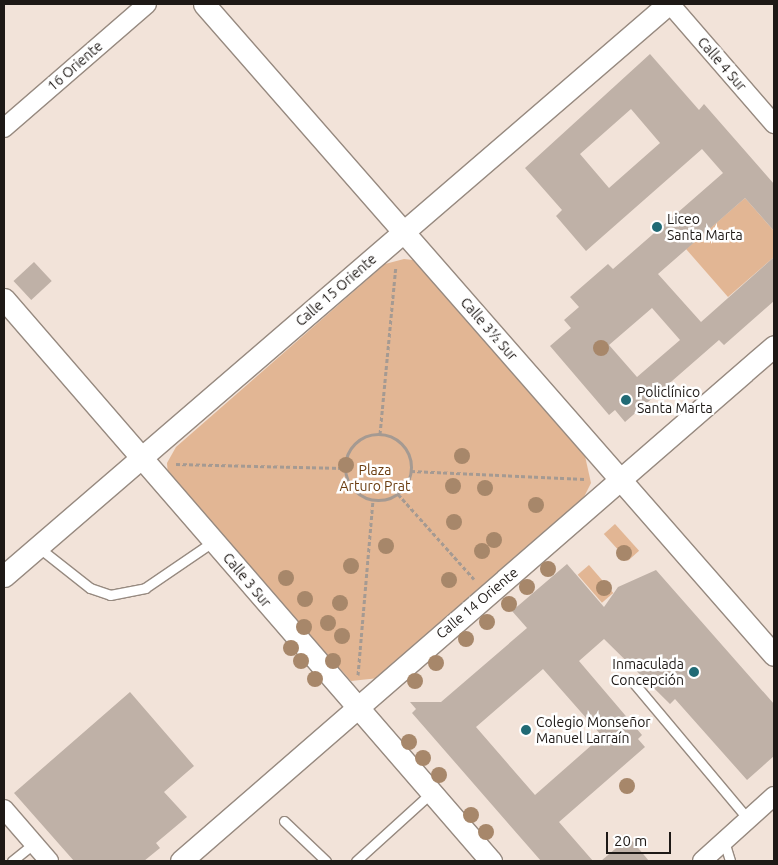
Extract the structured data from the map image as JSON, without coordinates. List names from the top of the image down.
{
  "streets": {
    "street": [
      "Calle 4 Sur",
      "16 Oriente",
      "Calle 15 Oriente",
      "Calle 3½ Sur",
      "Calle 3 Sur",
      "Calle 14 Oriente"
    ]
  },
  "crossings": [
    ["Calle 4 Sur", "Calle 15 Oriente"],
    ["Calle 15 Oriente", "Calle 3½ Sur"],
    ["Calle 15 Oriente", "Calle 3 Sur"],
    ["Calle 3½ Sur", "Calle 14 Oriente"],
    ["Calle 3 Sur", "Calle 14 Oriente"]
  ],
  "parks": ["Plaza Arturo Prat"],
  "places": [
    "Liceo Santa Marta",
    "Policlínico Santa Marta",
    "Inmaculada Concepción",
    "Colegio Monseñor Manuel Larraín"
  ],
  "scale_bar": "20 m"
}
